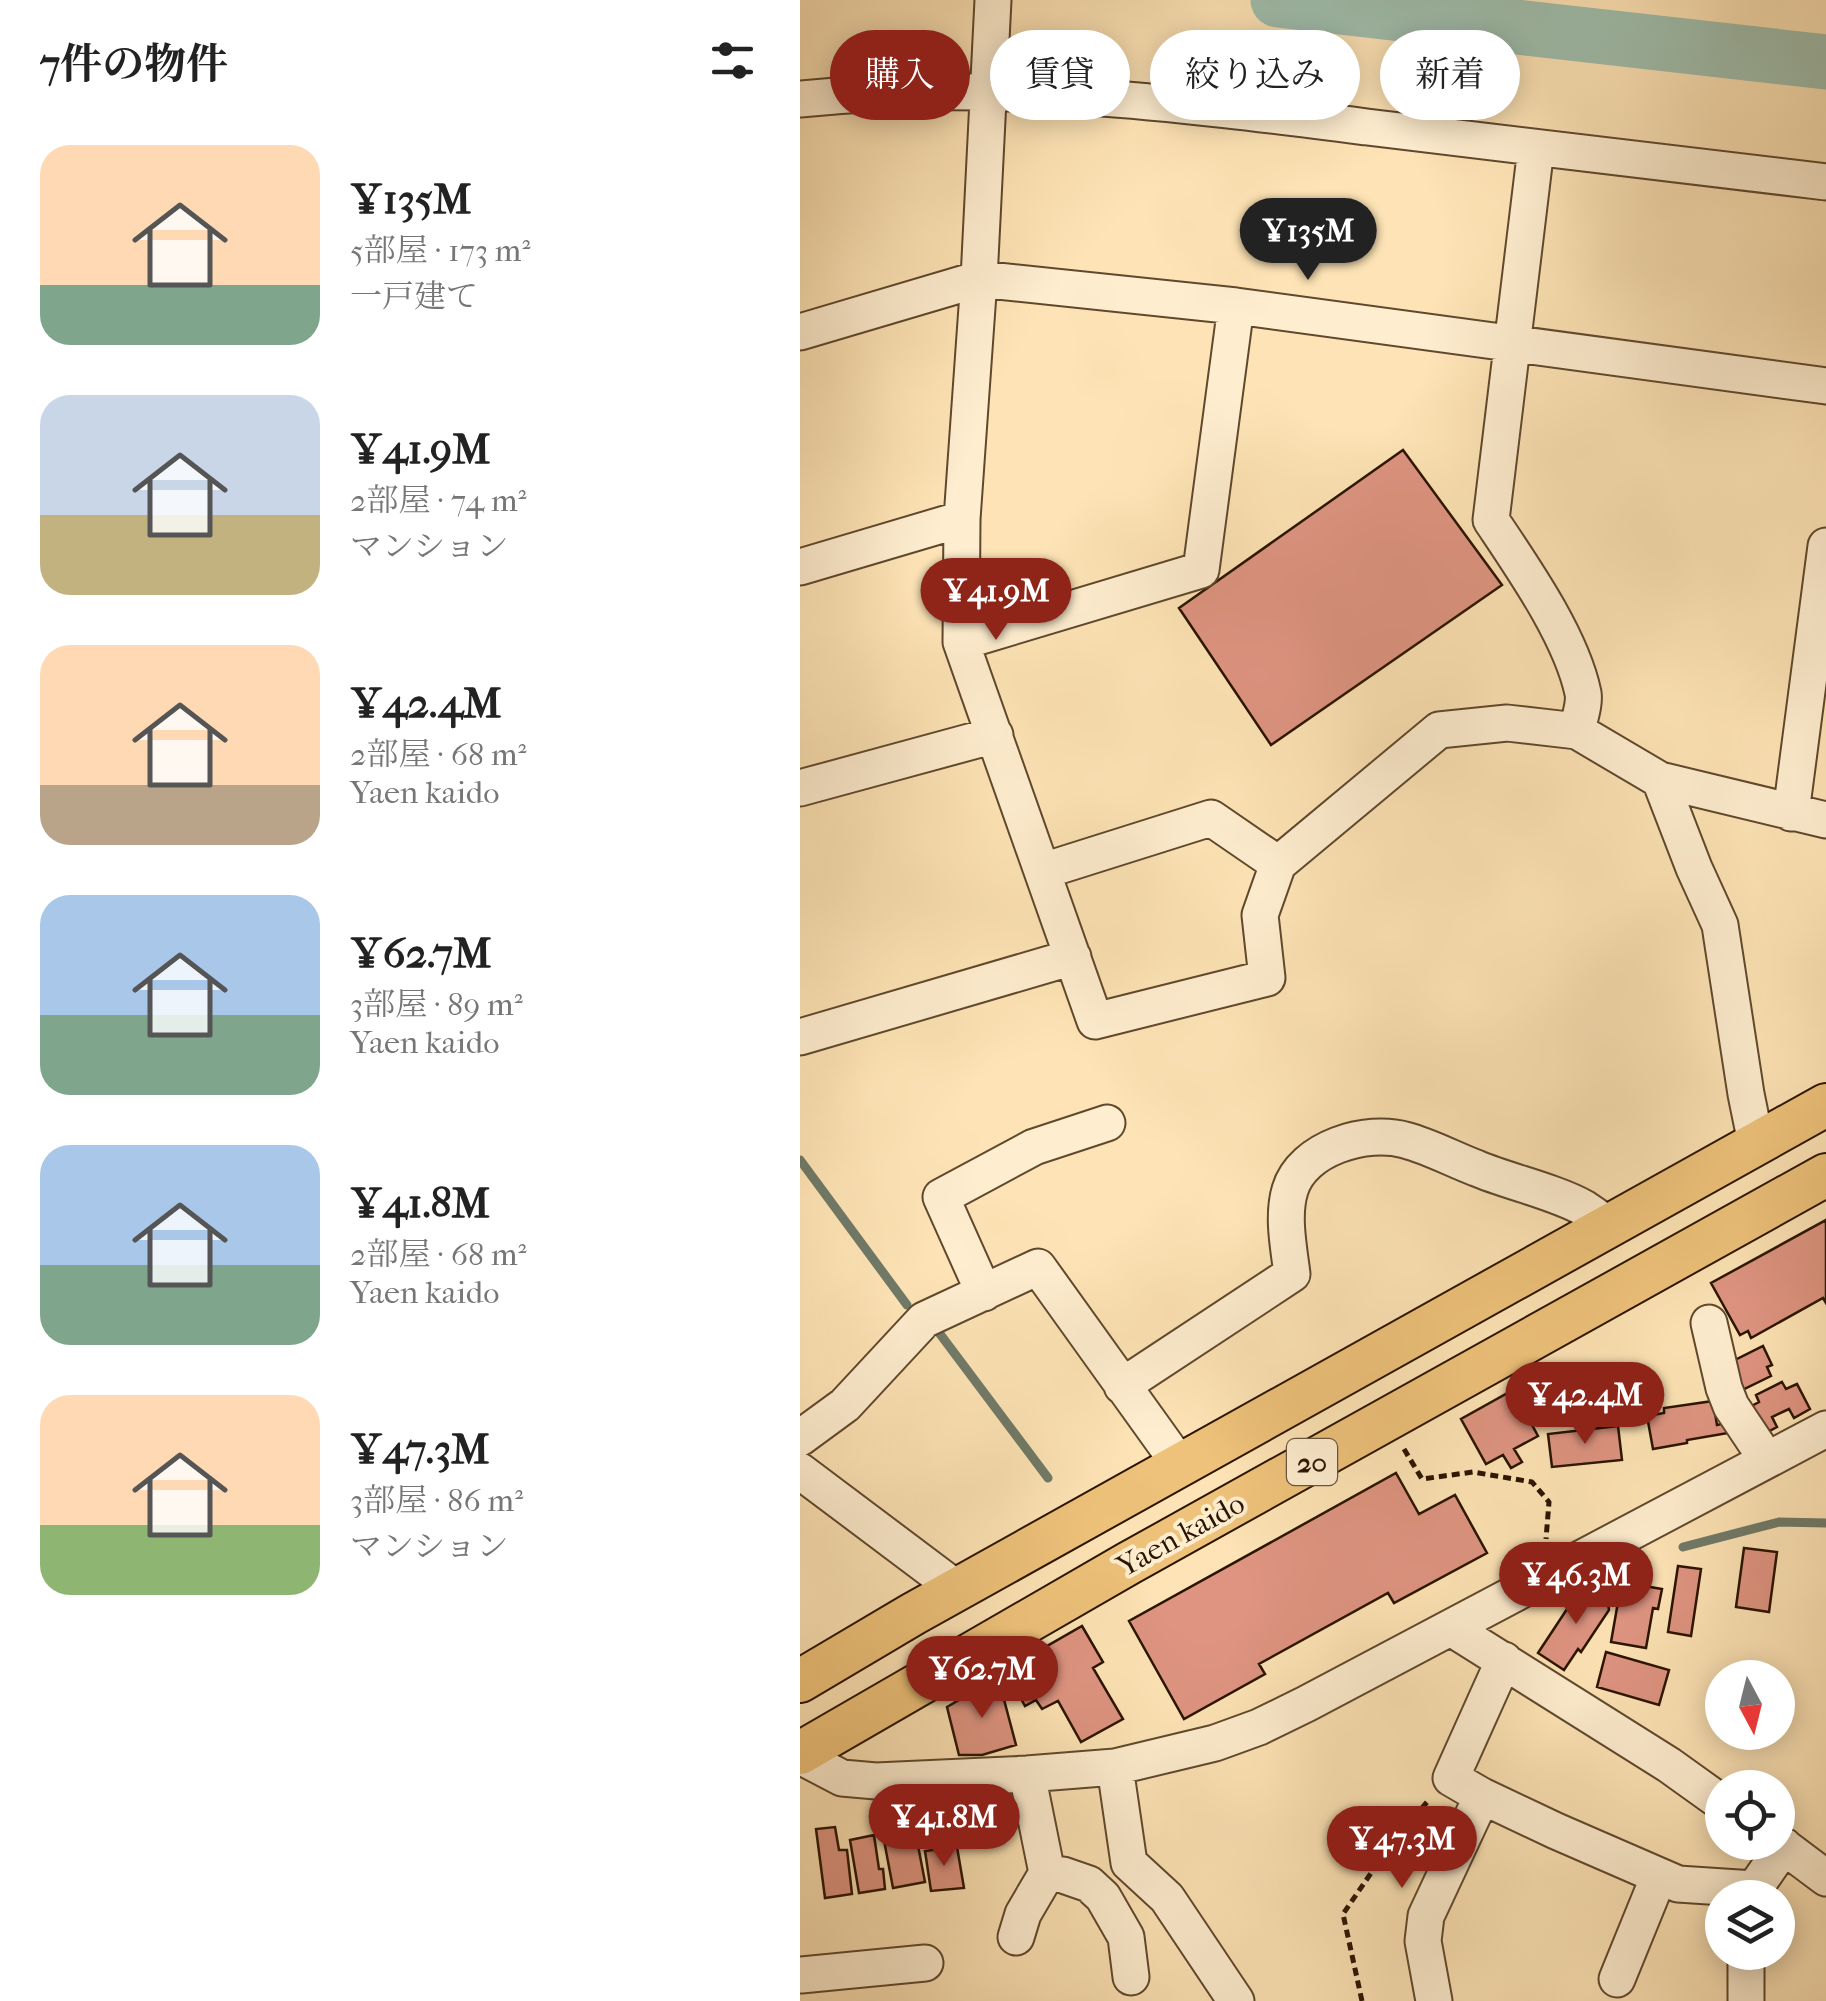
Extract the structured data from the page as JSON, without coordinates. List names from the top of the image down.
{
  "streets": {
    "main road": ["20", "Yaen kaido"]
  },
  "north": "bottom",
  "page": {
    "heading": "7件の物件",
    "chip": [
      "購入",
      "賃貸",
      "絞り込み",
      "新着"
    ],
    "list": [
      {
        "name": "¥135M",
        "note": "5部屋 · 173 m² · 一戸建て"
      },
      {
        "name": "¥41.9M",
        "note": "2部屋 · 74 m² · マンション"
      },
      {
        "name": "¥42.4M",
        "note": "2部屋 · 68 m² · Yaen kaido"
      },
      {
        "name": "¥62.7M",
        "note": "3部屋 · 89 m² · Yaen kaido"
      },
      {
        "name": "¥41.8M",
        "note": "2部屋 · 68 m² · Yaen kaido"
      },
      {
        "name": "¥47.3M",
        "note": "3部屋 · 86 m² · マンション"
      }
    ],
    "price": [
      "¥135M",
      "¥41.9M",
      "¥42.4M",
      "¥46.3M",
      "¥62.7M",
      "¥41.8M",
      "¥47.3M"
    ]
  }
}
